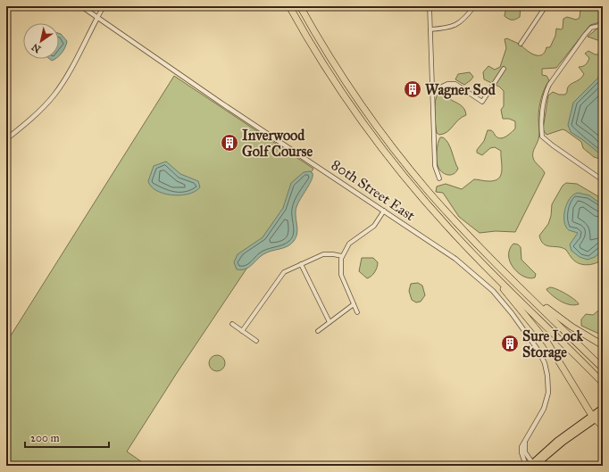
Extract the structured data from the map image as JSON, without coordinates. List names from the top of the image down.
{
  "streets": {
    "street": ["80th Street East"]
  },
  "places": {
    "building": ["Wagner Sod", "Inverwood Golf Course", "Sure Lock Storage"]
  },
  "scale_bar": "200 m",
  "north": "bottom left"
}
